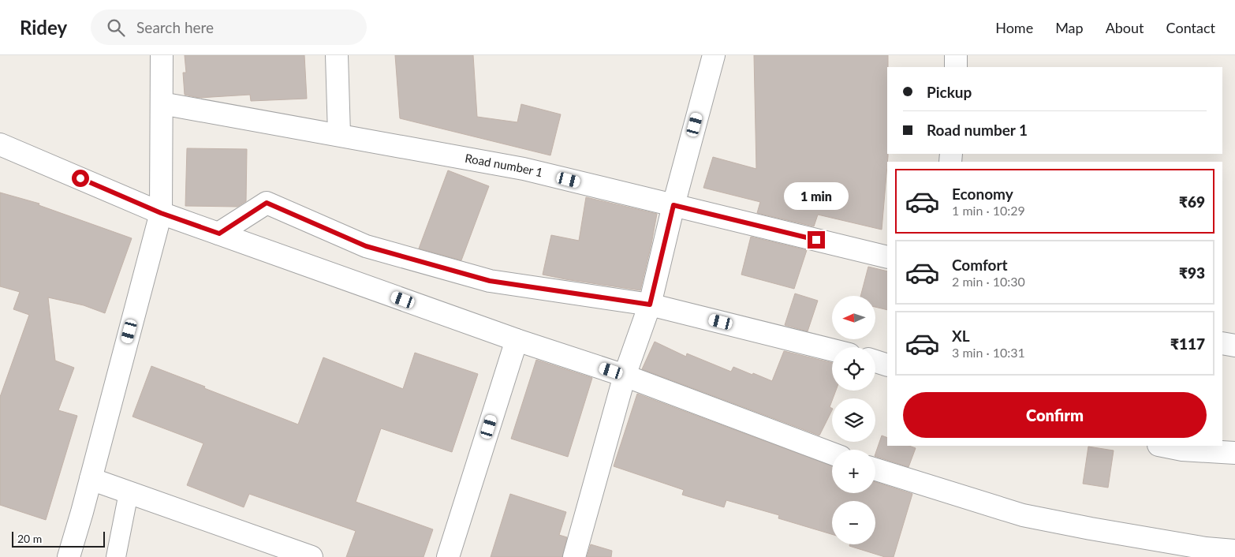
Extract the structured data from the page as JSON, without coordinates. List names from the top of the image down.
{
  "streets": {
    "street": ["Road number 1"]
  },
  "scale_bar": "20 m",
  "north": "left",
  "page": {
    "header": "Ridey",
    "search": "Search here",
    "nav": [
      "Home",
      "Map",
      "About",
      "Contact"
    ],
    "banner": ["Pickup", "Road number 1"],
    "list": [
      {
        "name": "Economy",
        "note": "1 min · 10:29",
        "value": "₹69"
      },
      {
        "name": "Comfort",
        "note": "2 min · 10:30",
        "value": "₹93"
      },
      {
        "name": "XL",
        "note": "3 min · 10:31",
        "value": "₹117"
      }
    ],
    "bubble": "1 min",
    "map_buttons": ["+", "−"],
    "buttons": "Confirm",
    "scale": "20 m"
  }
}
